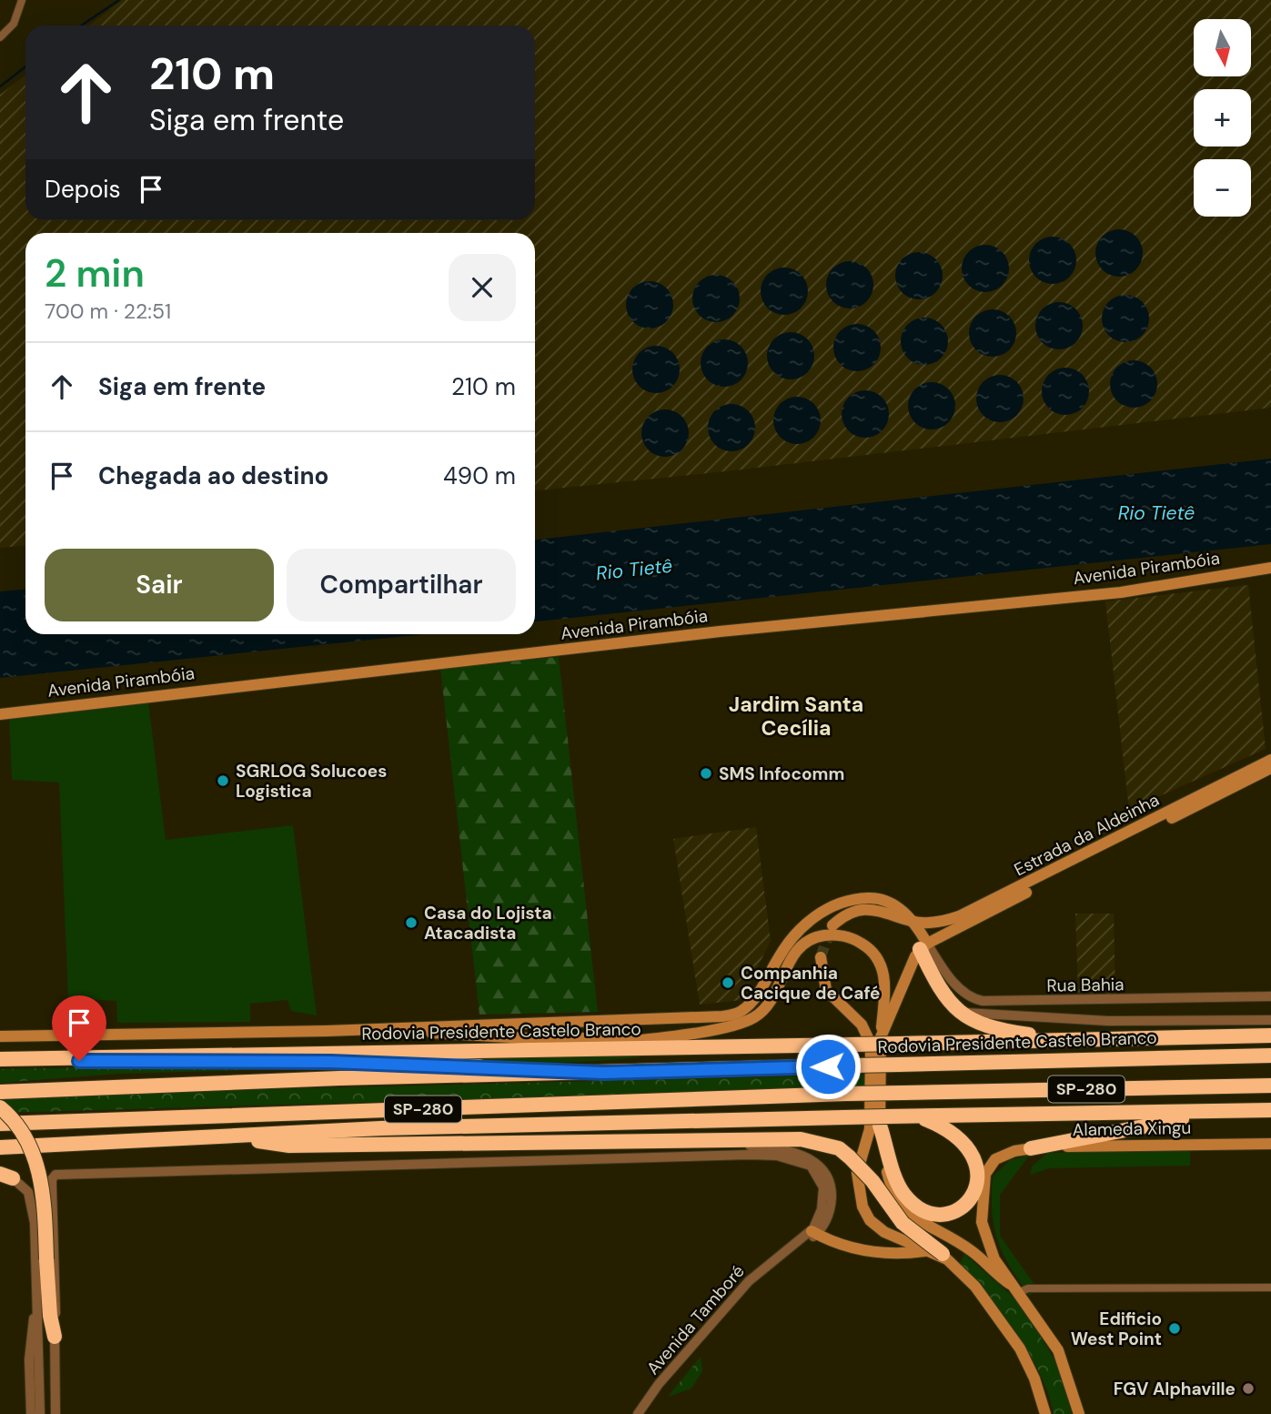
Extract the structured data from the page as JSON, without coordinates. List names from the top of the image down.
{
  "streets": {
    "highway": ["Rodovia Presidente Castelo Branco", "SP-280"],
    "main road": ["Avenida Pirambóia", "Estrada da Aldeinha", "Alameda Xingu"],
    "street": ["Rua Bahia", "Avenida Tamboré"]
  },
  "crossings": [
    ["Estrada da Aldeinha", "Rua Bahia"]
  ],
  "districts": ["Jardim Santa Cecília"],
  "water": ["Rio Tietê"],
  "places": [
    "SMS Infocomm",
    "SGRLOG Solucoes Logistica",
    "Casa do Lojista Atacadista",
    "Companhia Cacique de Café",
    "Edificio West Point",
    "FGV Alphaville"
  ],
  "north": "bottom",
  "page": {
    "map_buttons": ["+", "−"],
    "turn": ["210 m", "Siga em frente"],
    "then": "Depois",
    "heading": ["2 min", "700 m · 22:51"],
    "list": [
      {
        "name": "Siga em frente",
        "value": "210 m"
      },
      {
        "name": "Chegada ao destino",
        "value": "490 m"
      }
    ],
    "buttons": ["Sair", "Compartilhar"]
  }
}
